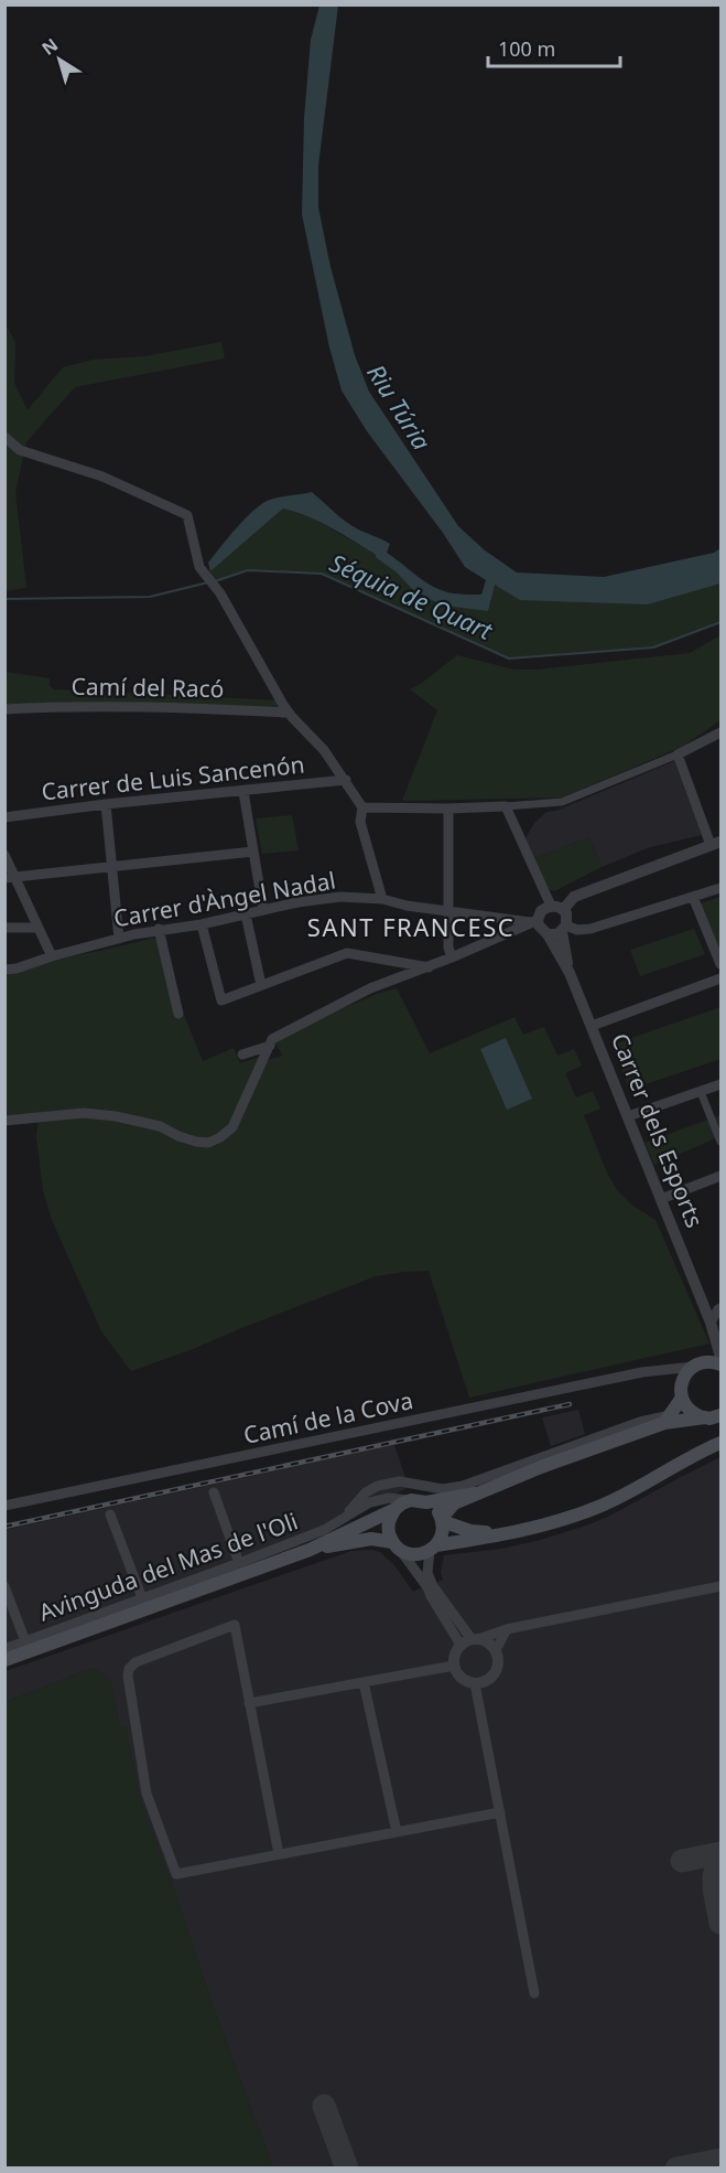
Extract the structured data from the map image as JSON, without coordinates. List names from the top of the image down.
{
  "streets": {
    "street": [
      "Camí del Racó",
      "Carrer de Luis Sancenón",
      "Carrer d'Àngel Nadal",
      "Carrer dels Esports",
      "Camí de la Cova",
      "Avinguda del Mas de l'Oli"
    ]
  },
  "crossings": [
    ["Carrer d'Àngel Nadal", "Carrer dels Esports"]
  ],
  "districts": ["SANT FRANCESC"],
  "water": ["Riu Túria", "Séquia de Quart"],
  "scale_bar": "100 m",
  "north": "top left"
}
